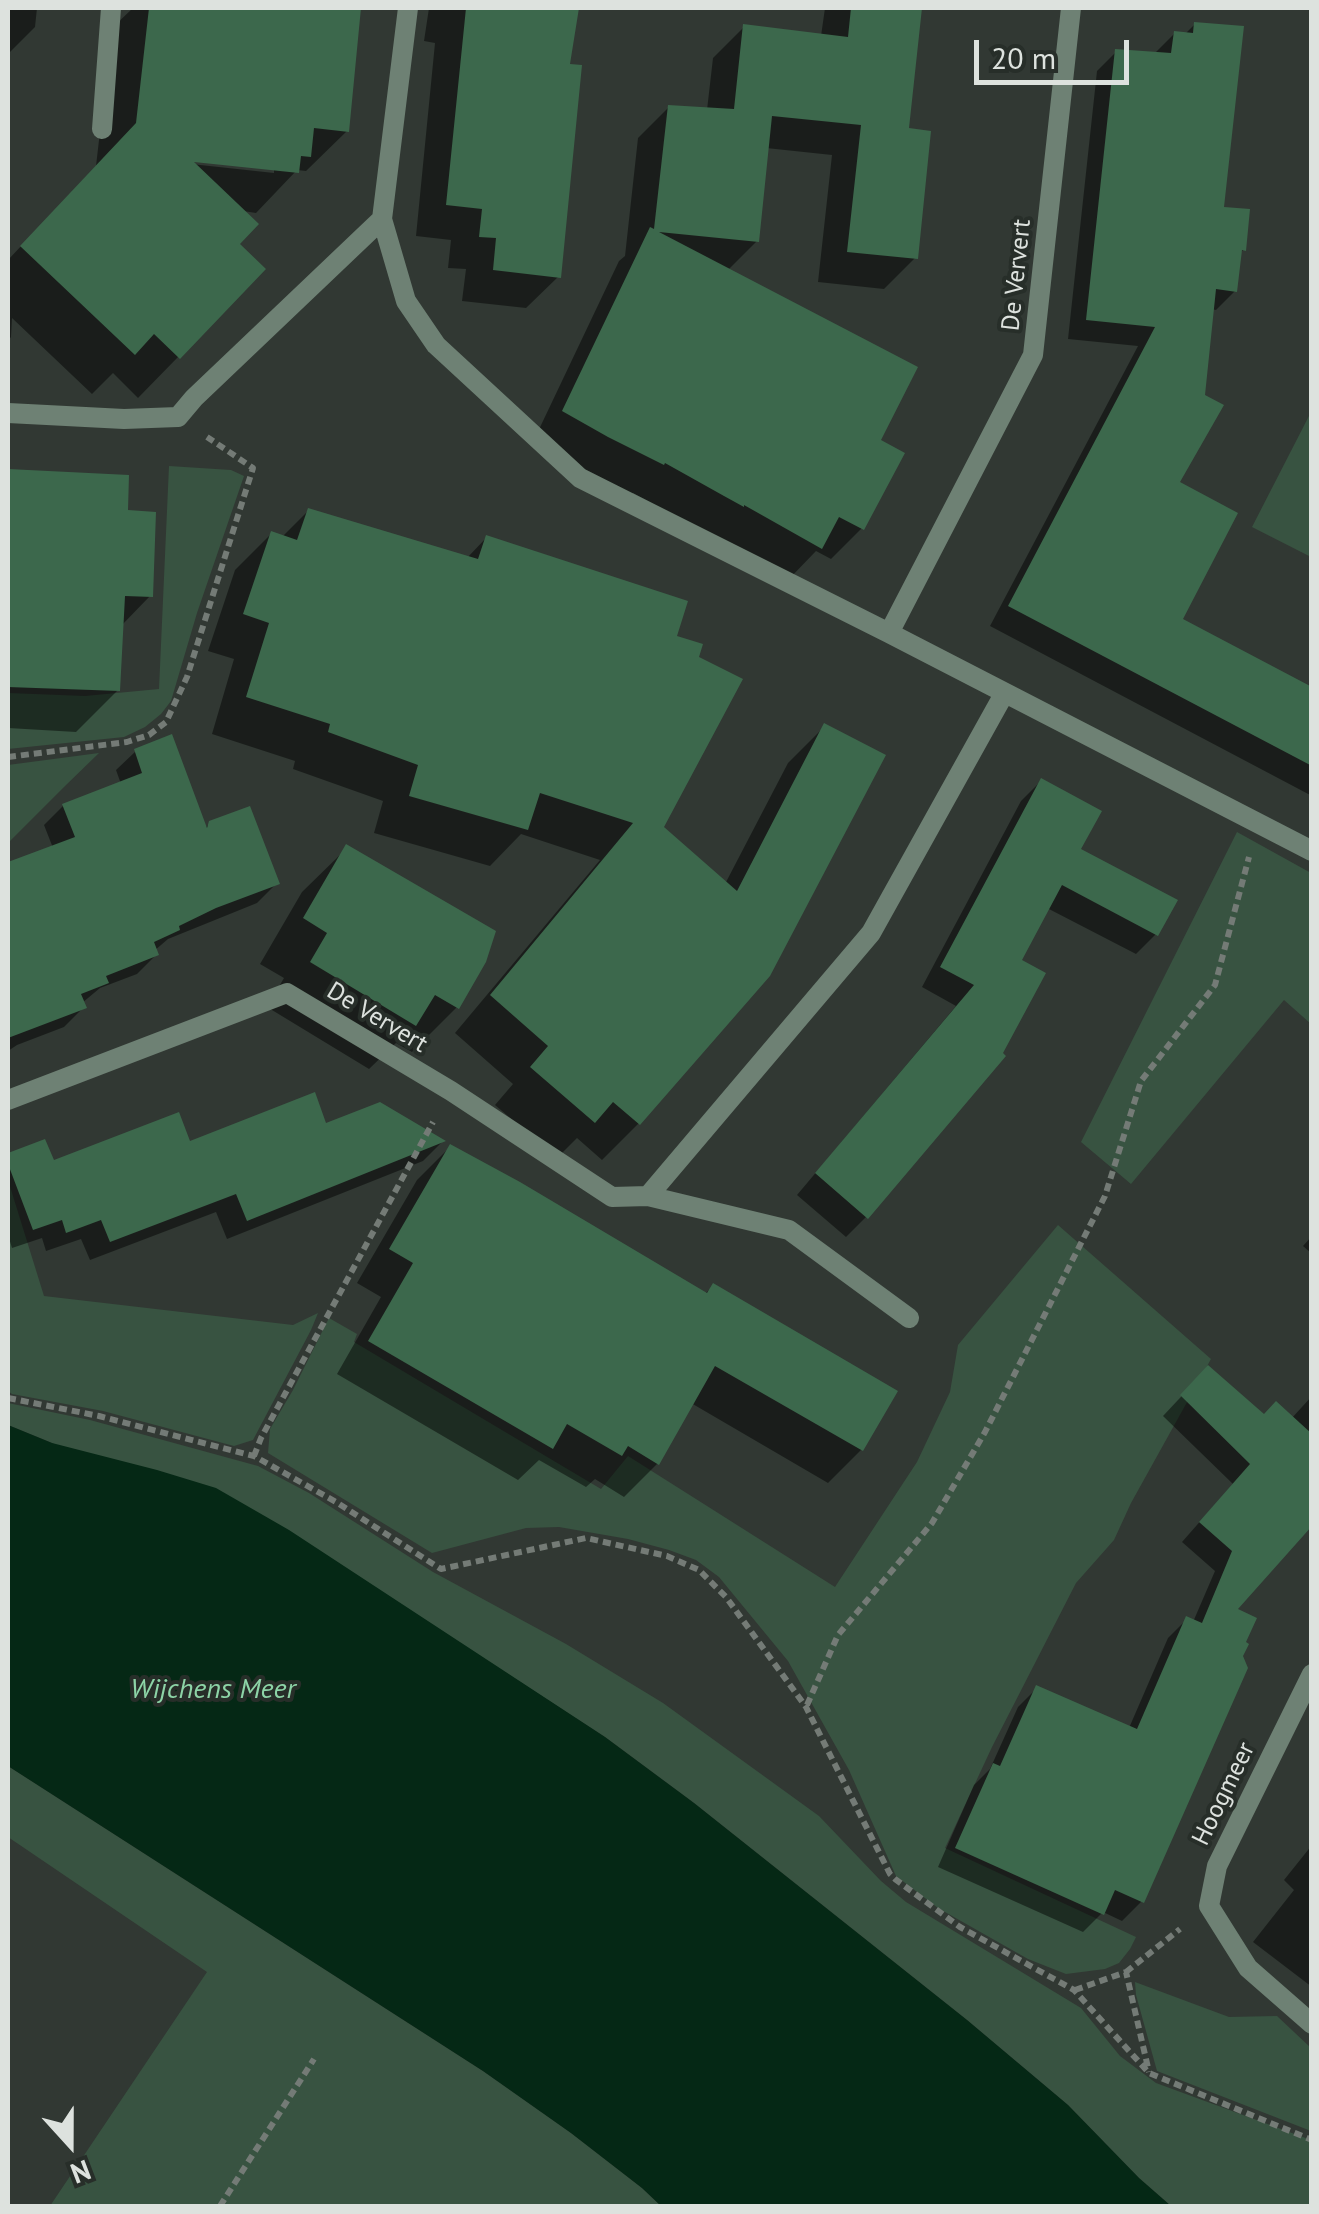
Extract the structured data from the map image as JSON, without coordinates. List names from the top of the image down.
{
  "streets": {
    "street": ["De Ververt", "Hoogmeer"]
  },
  "water": ["Wijchens Meer"],
  "scale_bar": "20 m",
  "north": "bottom"
}
